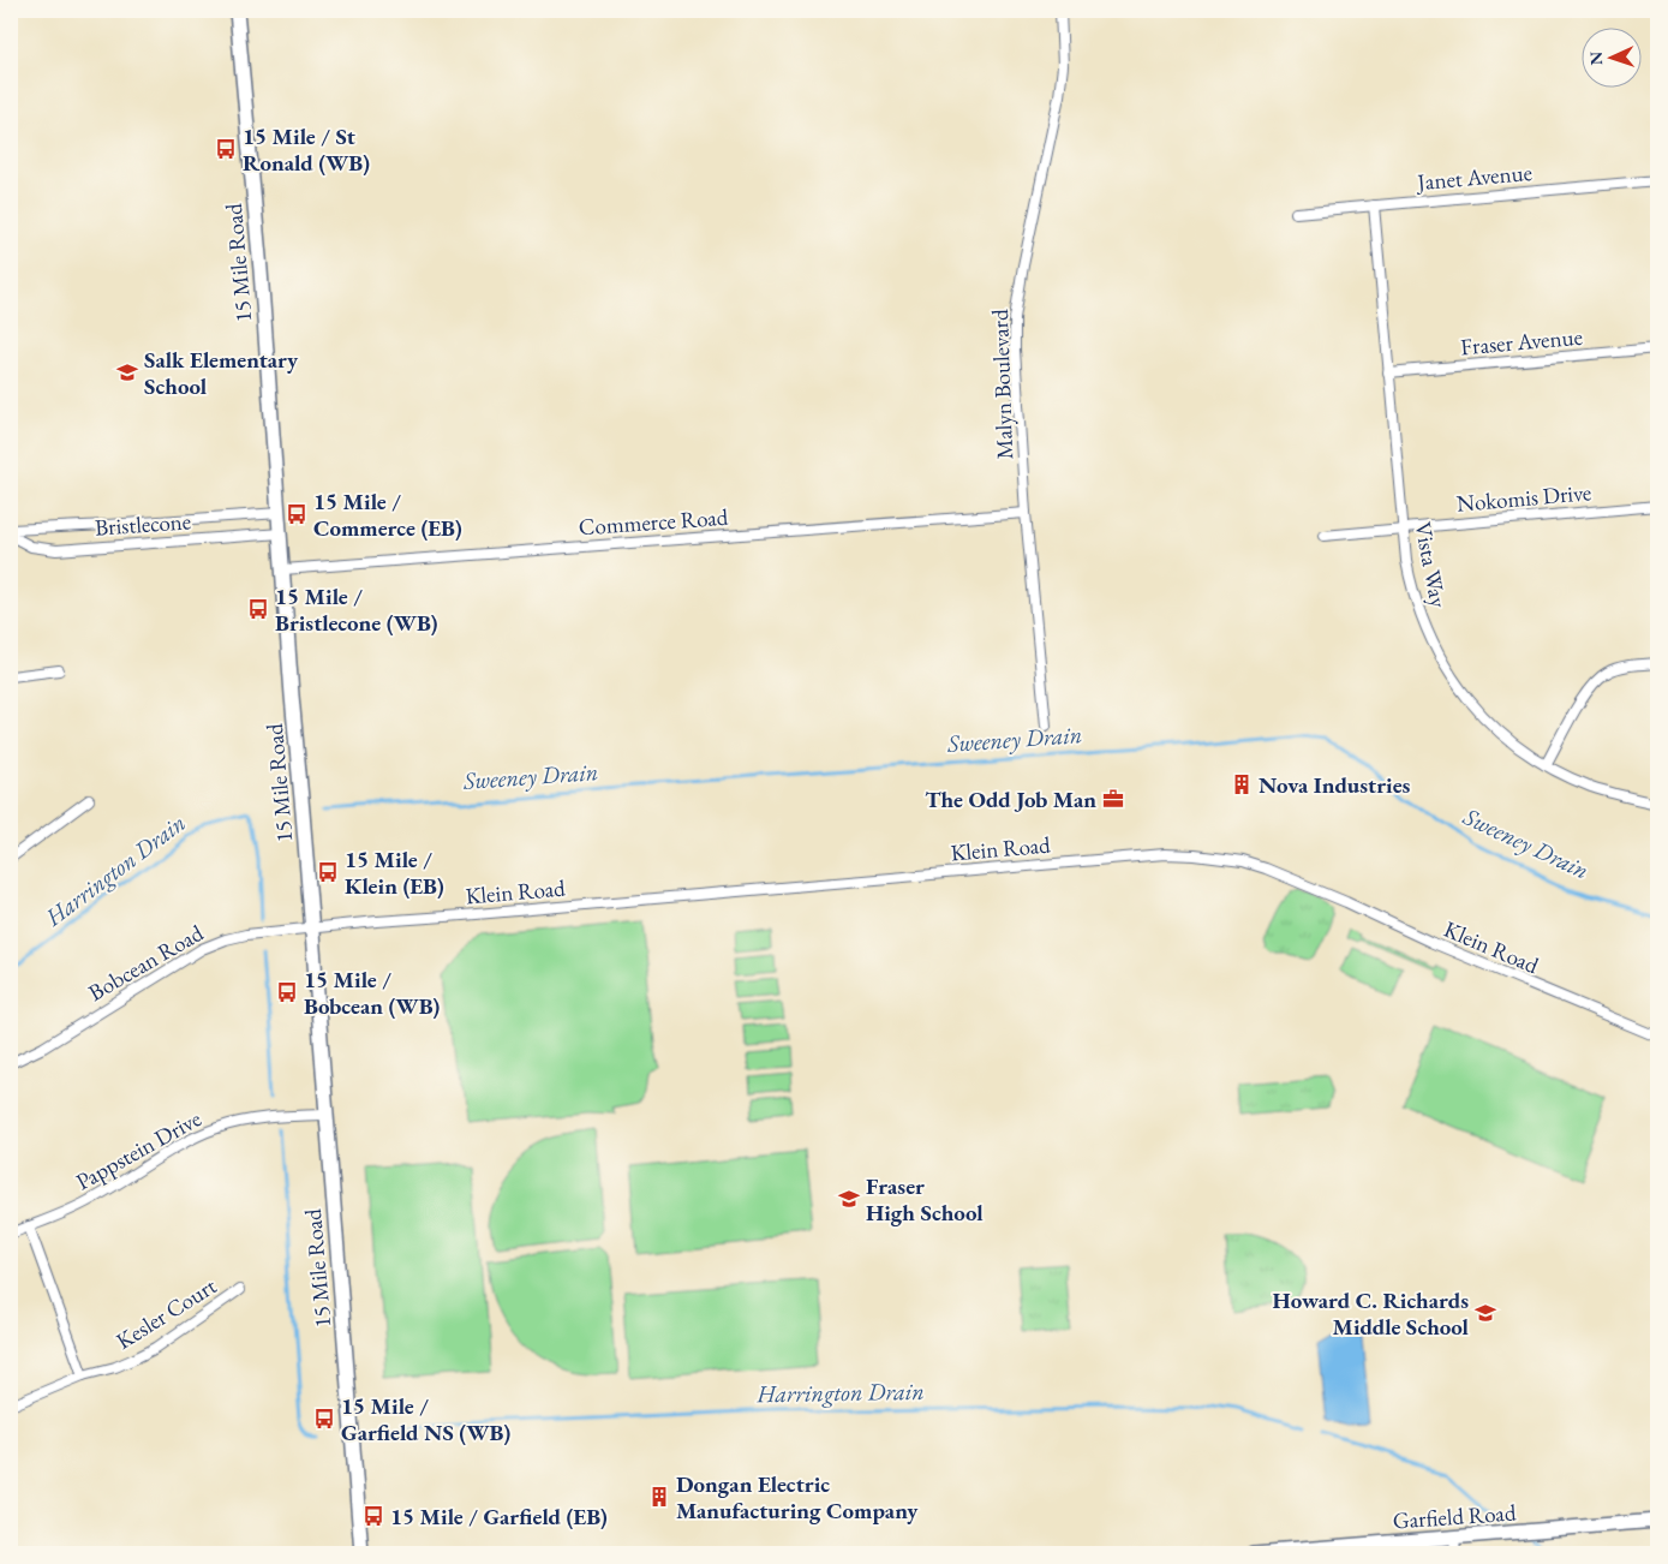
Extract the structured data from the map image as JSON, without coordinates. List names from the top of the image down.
{
  "streets": {
    "main road": ["15 Mile Road", "Garfield Road"],
    "street": [
      "Janet Avenue",
      "Fraser Avenue",
      "Malyn Boulevard",
      "Nokomis Drive",
      "Commerce Road",
      "Bristlecone",
      "Vista Way",
      "Klein Road",
      "Bobcean Road",
      "Pappstein Drive",
      "Kesler Court"
    ]
  },
  "crossings": [
    ["Janet Avenue", "Vista Way"],
    ["15 Mile Road", "Commerce Road"],
    ["15 Mile Road", "Bristlecone"],
    ["15 Mile Road", "Klein Road"],
    ["15 Mile Road", "Bobcean Road"],
    ["15 Mile Road", "Pappstein Drive"],
    ["Fraser Avenue", "Vista Way"],
    ["Malyn Boulevard", "Commerce Road"],
    ["Nokomis Drive", "Vista Way"],
    ["Klein Road", "Bobcean Road"]
  ],
  "water": ["Sweeney Drain", "Harrington Drain"],
  "places": {
    "bus stop": [
      "15 Mile / St Ronald (WB)",
      "15 Mile / Commerce (EB)",
      "15 Mile / Bristlecone (WB)",
      "15 Mile / Klein (EB)",
      "15 Mile / Bobcean (WB)",
      "15 Mile / Garfield NS (WB)",
      "15 Mile / Garfield (EB)"
    ],
    "school or university": ["Salk Elementary School", "Fraser High School", "Howard C. Richards Middle School"],
    "building": ["Nova Industries", "Dongan Electric Manufacturing Company"],
    "office": ["The Odd Job Man"]
  },
  "north": "left"
}
